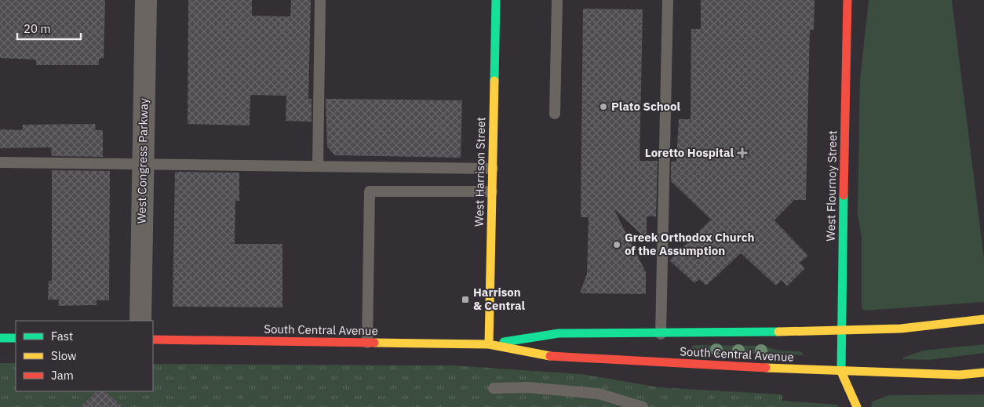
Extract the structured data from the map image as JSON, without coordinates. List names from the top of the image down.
{
  "streets": {
    "main road": ["West Harrison Street", "West Flournoy Street", "South Central Avenue"],
    "street": ["West Congress Parkway"]
  },
  "crossings": [
    ["West Harrison Street", "South Central Avenue"],
    ["West Flournoy Street", "South Central Avenue"]
  ],
  "places": {
    "other": ["Plato School", "Greek Orthodox Church of the Assumption"],
    "health": ["Loretto Hospital"],
    "transit": ["Harrison & Central"]
  },
  "legend": ["Fast", "Slow", "Jam"],
  "scale_bar": "20 m"
}
